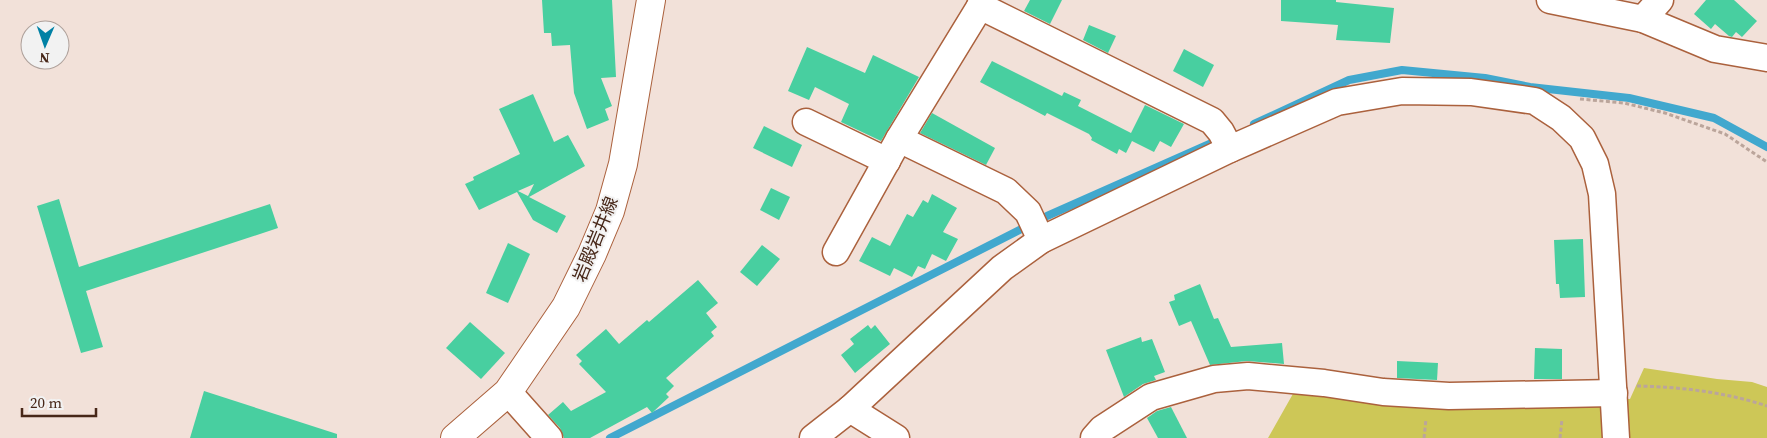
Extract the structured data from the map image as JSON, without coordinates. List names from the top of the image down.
{
  "streets": {
    "main road": ["岩殿岩井線"]
  },
  "scale_bar": "20 m",
  "north": "bottom"
}
